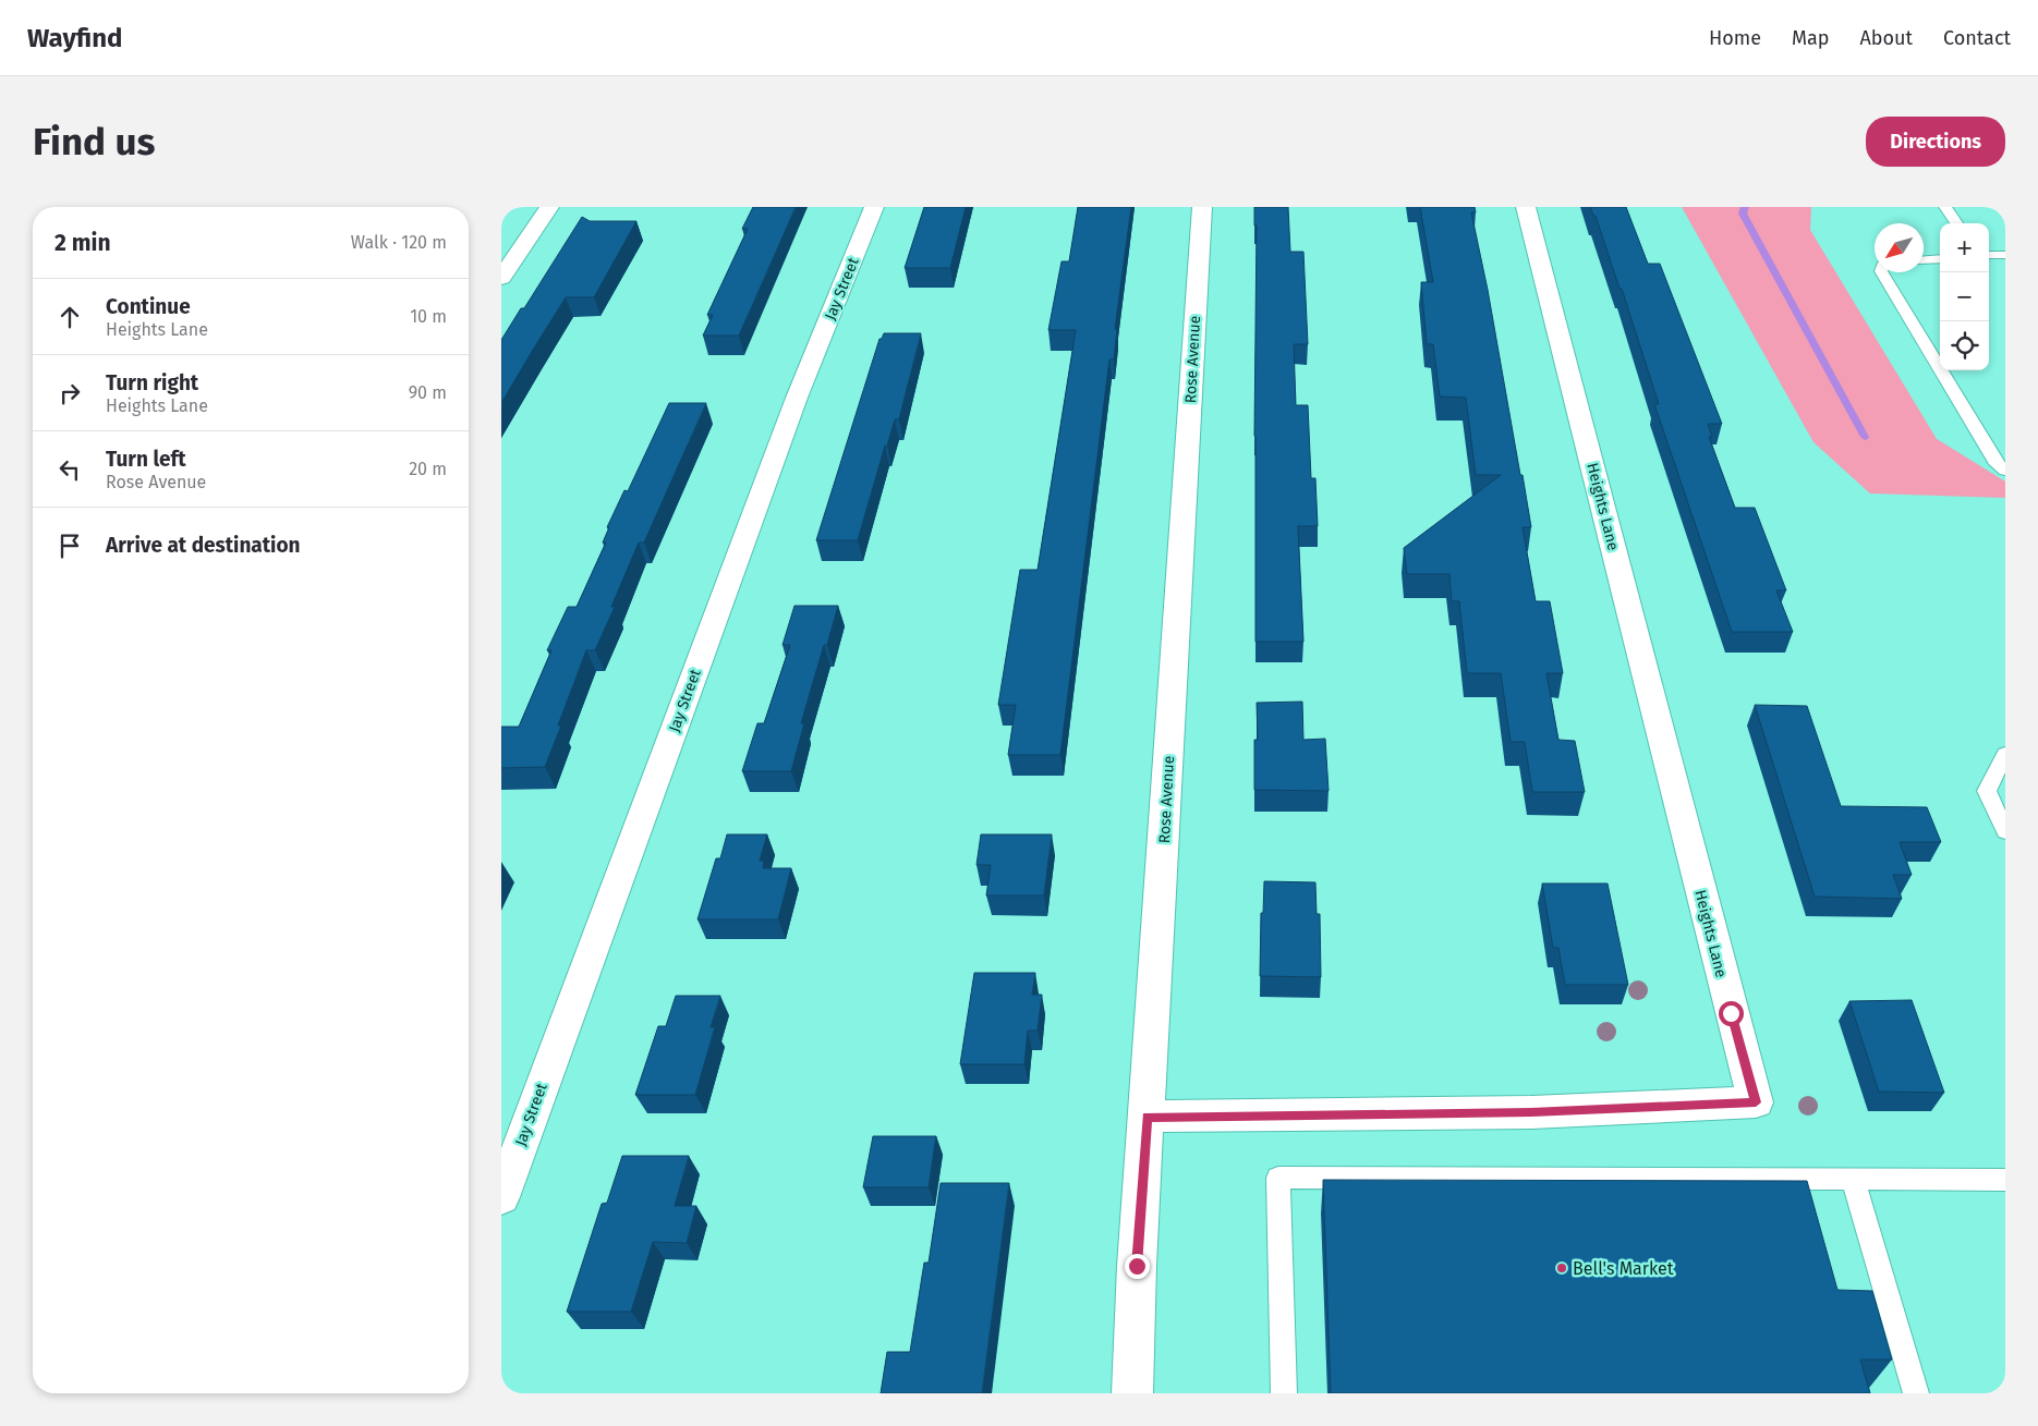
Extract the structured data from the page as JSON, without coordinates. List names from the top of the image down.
{
  "streets": {
    "street": ["Jay Street", "Rose Avenue", "Heights Lane"]
  },
  "crossings": [
    ["Rose Avenue", "Heights Lane"]
  ],
  "places": ["Bell's Market"],
  "north": "bottom left",
  "page": {
    "header": "Wayfind",
    "nav": [
      "Home",
      "Map",
      "About",
      "Contact"
    ],
    "buttons": "Directions",
    "title": "Find us",
    "heading": ["2 min", "Walk · 120 m"],
    "map_buttons": ["+", "−"],
    "list": [
      ["Continue", "Heights Lane", "10 m"],
      ["Turn right", "Heights Lane", "90 m"],
      ["Turn left", "Rose Avenue", "20 m"],
      "Arrive at destination"
    ]
  }
}
